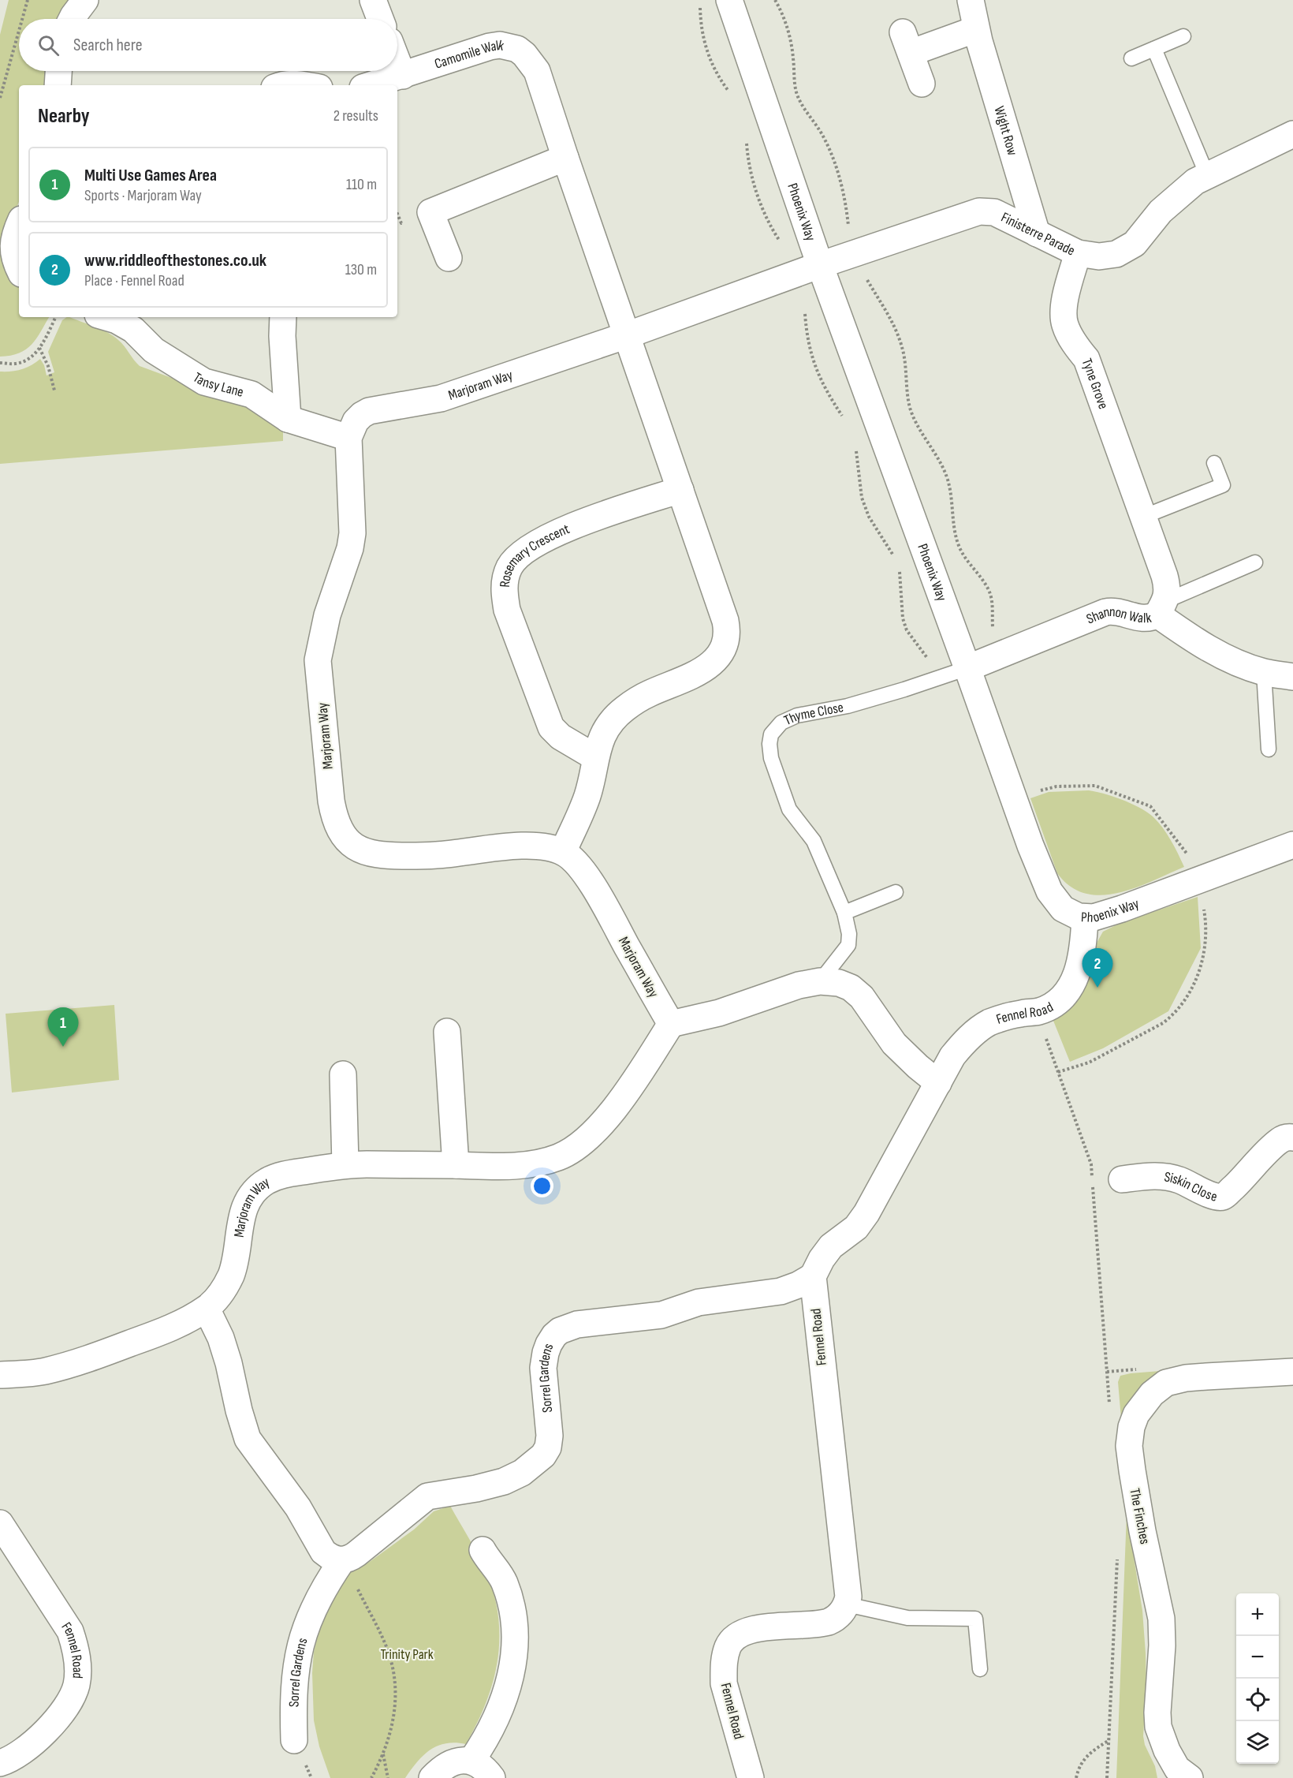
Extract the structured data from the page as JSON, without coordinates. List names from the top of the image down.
{
  "streets": {
    "street": [
      "Camomile Walk",
      "Wight Row",
      "Phoenix Way",
      "Finisterre Parade",
      "Tansy Lane",
      "Marjoram Way",
      "Tyne Grove",
      "Rosemary Crescent",
      "Shannon Walk",
      "Fennel Road",
      "Siskin Close",
      "Sorrel Gardens",
      "The Finches"
    ],
    "lane": ["Thyme Close"]
  },
  "crossings": [
    ["Camomile Walk", "Marjoram Way"],
    ["Wight Row", "Finisterre Parade"],
    ["Phoenix Way", "Finisterre Parade"],
    ["Phoenix Way", "Marjoram Way"],
    ["Phoenix Way", "Shannon Walk"],
    ["Phoenix Way", "Thyme Close"],
    ["Phoenix Way", "Fennel Road"],
    ["Finisterre Parade", "Marjoram Way"],
    ["Finisterre Parade", "Tyne Grove"],
    ["Tansy Lane", "Marjoram Way"],
    ["Tyne Grove", "Shannon Walk"],
    ["Shannon Walk", "Thyme Close"],
    ["Fennel Road", "Sorrel Gardens"]
  ],
  "parks": ["Trinity Park"],
  "page": {
    "search": "Search here",
    "heading": ["Nearby", "2 results"],
    "list": [
      {
        "mark": "1",
        "name": "Multi Use Games Area",
        "note": "Sports · Marjoram Way",
        "value": "110 m"
      },
      {
        "mark": "2",
        "name": "www.riddleofthestones.co.uk",
        "note": "Place · Fennel Road",
        "value": "130 m"
      }
    ],
    "pins": ["2", "1"],
    "map_buttons": ["+", "−"]
  }
}
